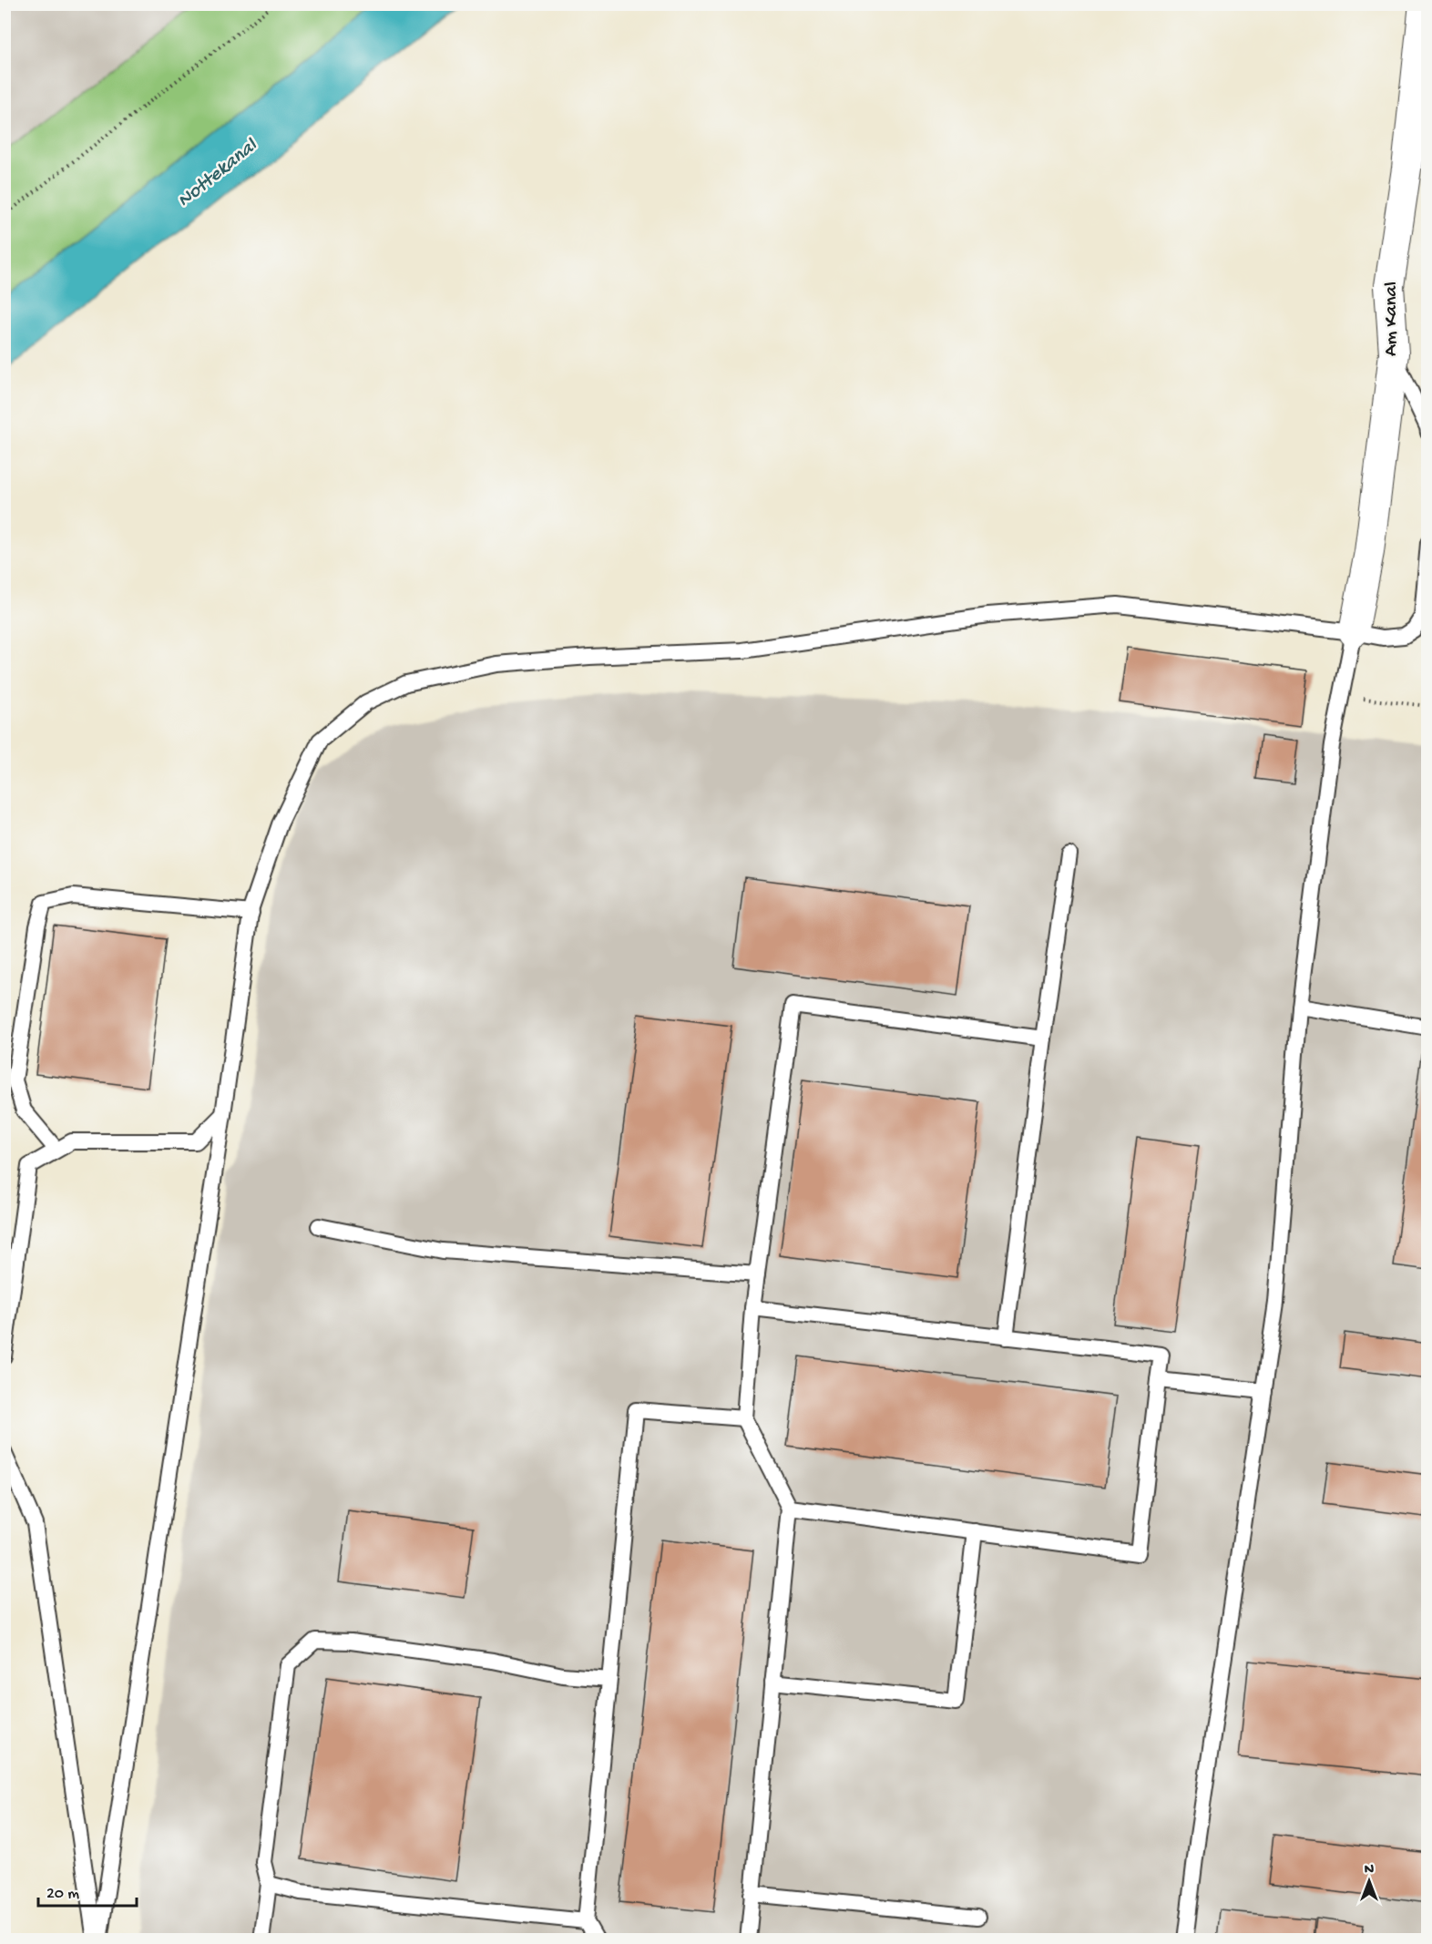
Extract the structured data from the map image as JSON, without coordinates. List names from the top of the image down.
{
  "streets": {
    "street": ["Am Kanal"]
  },
  "water": ["Nottekanal"],
  "scale_bar": "20 m",
  "north": "top"
}
